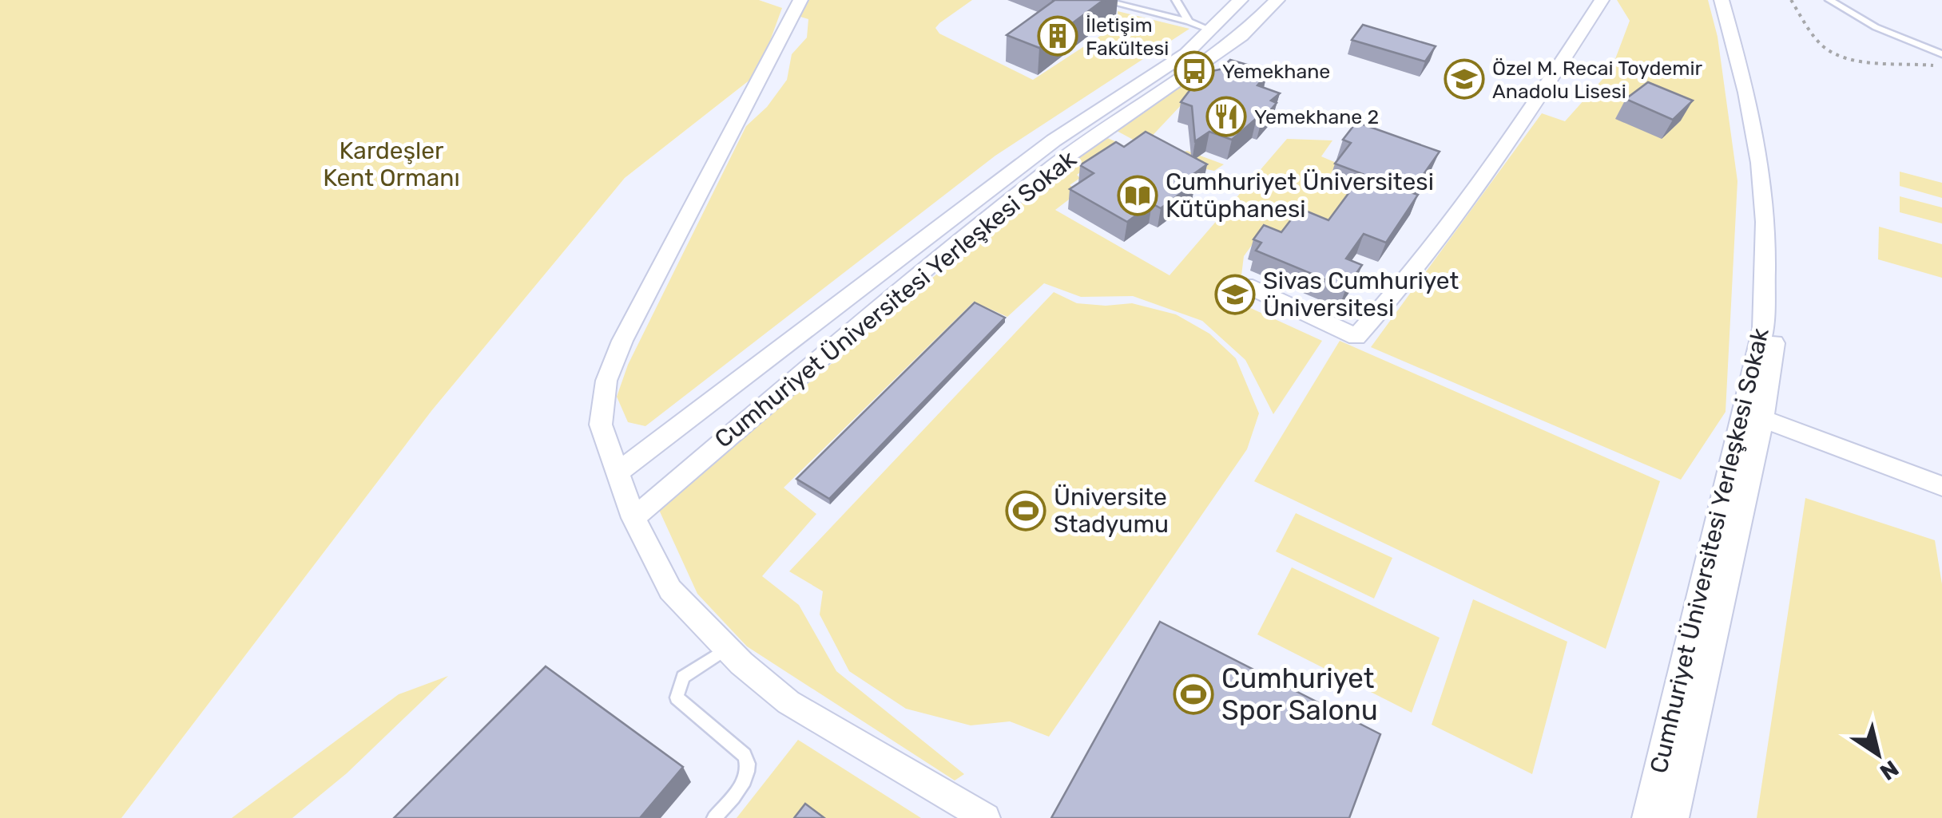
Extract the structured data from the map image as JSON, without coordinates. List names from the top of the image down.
{
  "streets": {
    "street": ["Cumhuriyet Üniversitesi Yerleşkesi Sokak"]
  },
  "parks": ["Kardeşler Kent Ormanı"],
  "places": {
    "building": ["İletişim Fakültesi"],
    "bus stop": ["Yemekhane"],
    "school or university": ["Özel M. Recai Toydemir Anadolu Lisesi", "Sivas Cumhuriyet Üniversitesi"],
    "restaurant": ["Yemekhane 2"],
    "library": ["Cumhuriyet Üniversitesi Kütüphanesi"],
    "sports": ["Üniversite Stadyumu", "Cumhuriyet Spor Salonu"]
  },
  "north": "bottom right"
}
